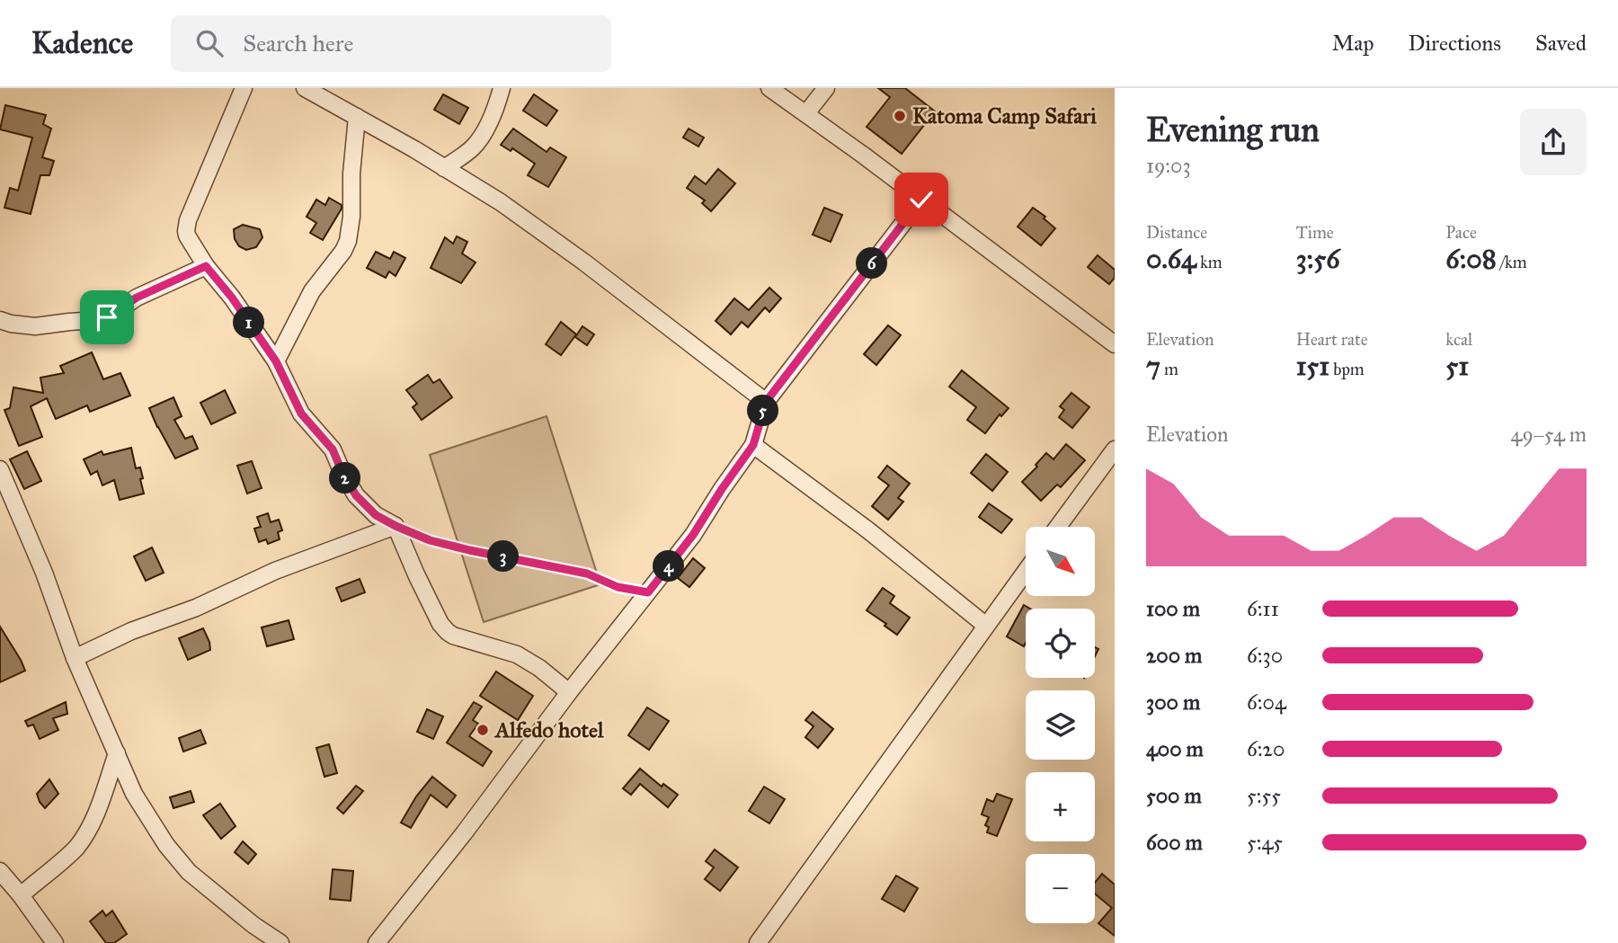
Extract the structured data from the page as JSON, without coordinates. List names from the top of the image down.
{
  "places": ["Katoma Camp Safari", "Alfedo hotel"],
  "north": "bottom right",
  "page": {
    "header": "Kadence",
    "search": "Search here",
    "nav": ["Map", "Directions", "Saved"],
    "heading": ["Evening run", "19:03"],
    "stats": [
      ["Distance", "0.64 km"],
      ["Time", "3:56"],
      ["Pace", "6:08 /km"],
      ["Elevation", "7 m"],
      ["Heart rate", "151 bpm"],
      ["kcal", "51"]
    ],
    "pins": [
      "6",
      "1",
      "5",
      "2",
      "3",
      "4"
    ],
    "chart": ["Elevation", "49–54 m"],
    "map_buttons": ["+", "−"],
    "list": [
      {
        "name": "100 m",
        "note": "6:11"
      },
      {
        "name": "200 m",
        "note": "6:30"
      },
      {
        "name": "300 m",
        "note": "6:04"
      },
      {
        "name": "400 m",
        "note": "6:20"
      },
      {
        "name": "500 m",
        "note": "5:55"
      },
      {
        "name": "600 m",
        "note": "5:45"
      }
    ]
  }
}
